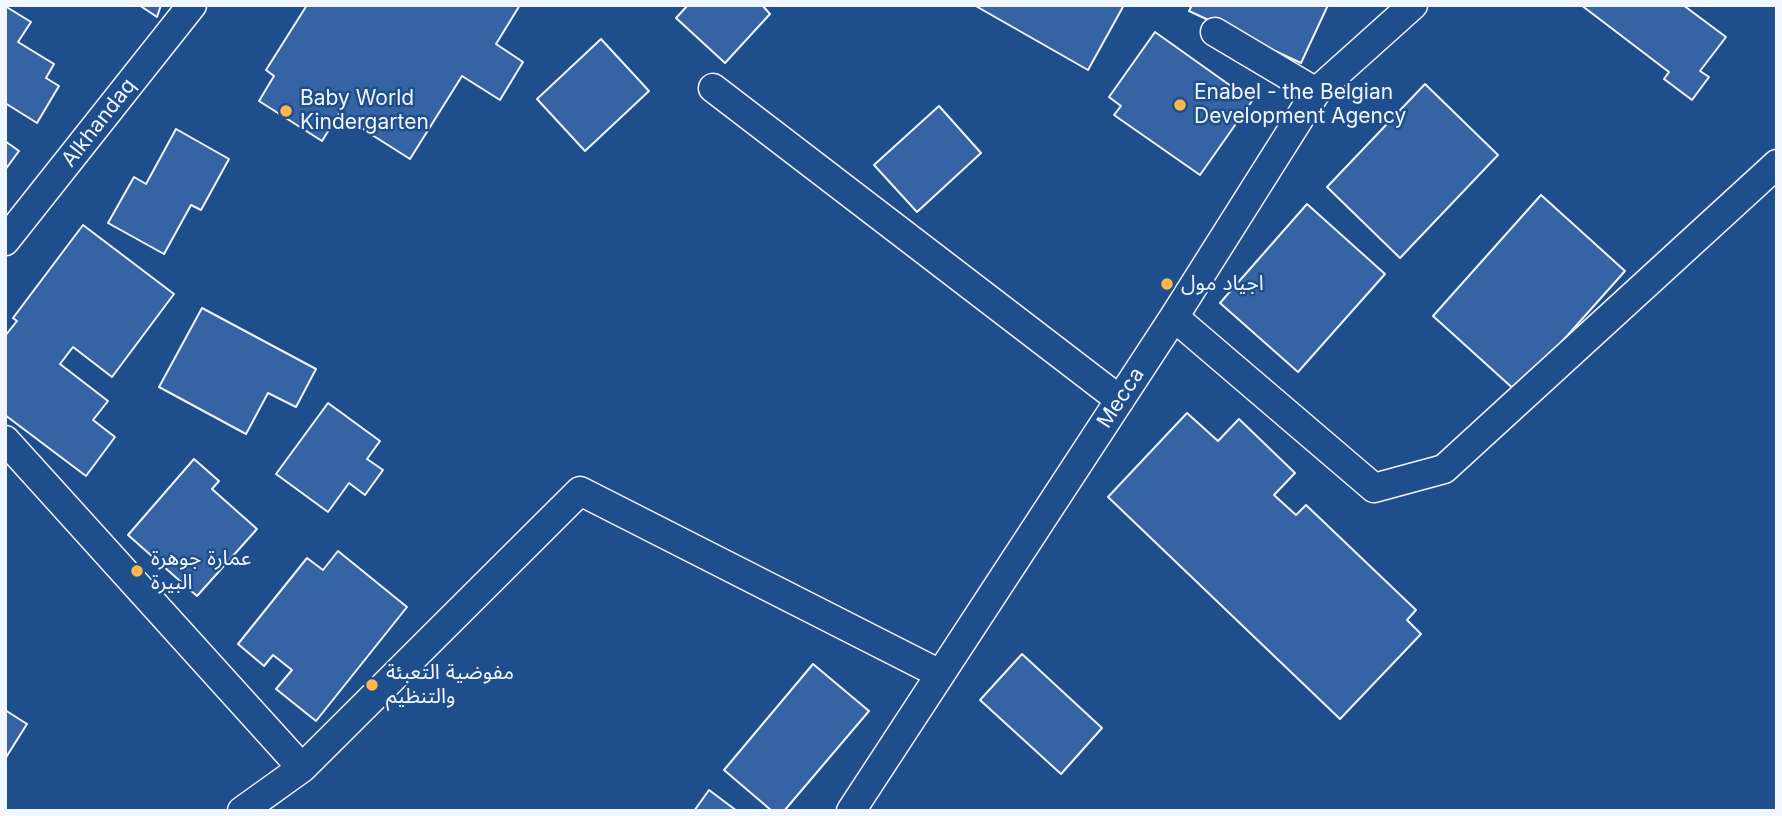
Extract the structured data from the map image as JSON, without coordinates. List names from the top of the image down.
{
  "streets": {
    "street": ["Alkhandaq", "Mecca"]
  },
  "places": [
    "Enabel - the Belgian Development Agency",
    "Baby World Kindergarten",
    "اجياد مول",
    "عمارة جوهرة البيرة",
    "مفوضية التعبئة والتنظيم"
  ]
}
